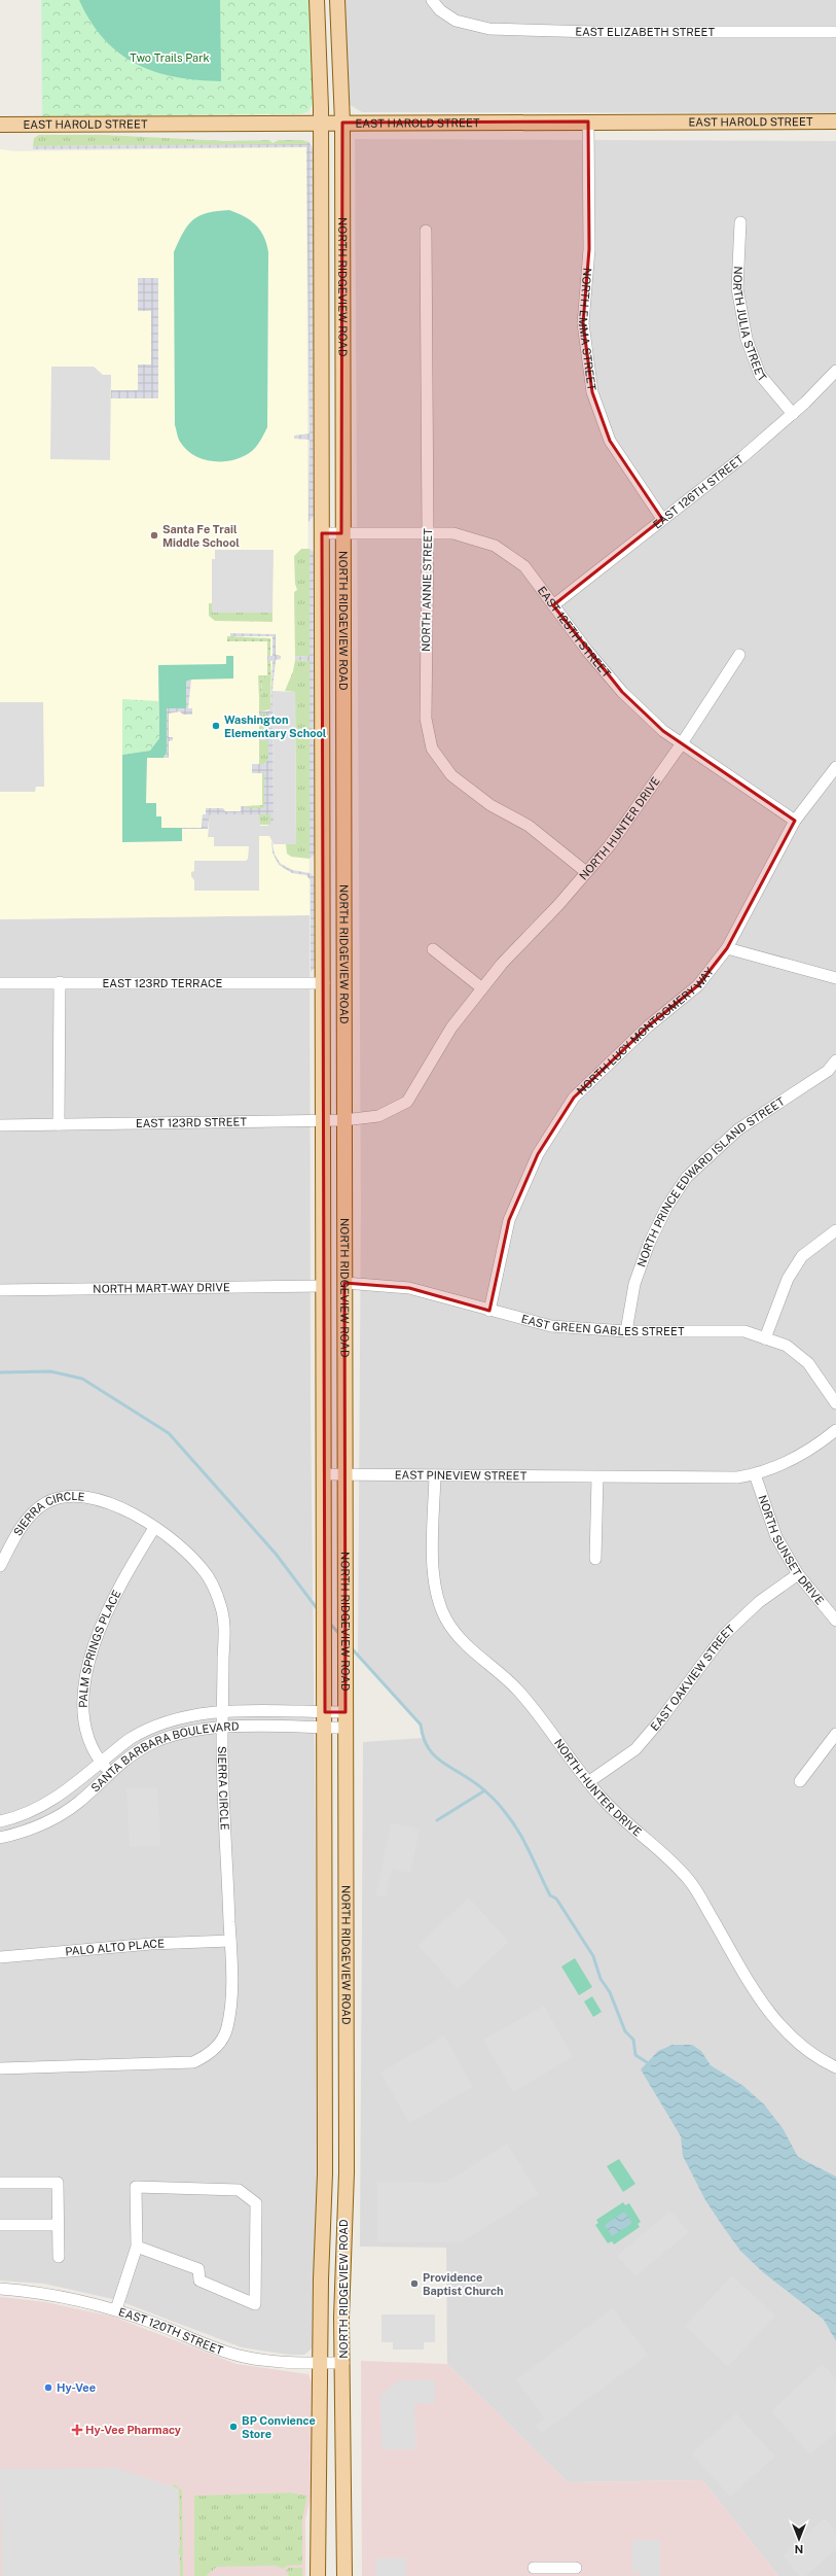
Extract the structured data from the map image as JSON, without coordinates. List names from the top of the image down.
{
  "streets": {
    "main road": ["EAST HAROLD STREET", "NORTH RIDGEVIEW ROAD"],
    "street": [
      "EAST ELIZABETH STREET",
      "NORTH JULIA STREET",
      "NORTH EMMA STREET",
      "EAST 126TH STREET",
      "NORTH ANNIE STREET",
      "EAST 125TH STREET",
      "NORTH HUNTER DRIVE",
      "EAST 123RD TERRACE",
      "NORTH LUCY MONTGOMERY WAY",
      "EAST 123RD STREET",
      "NORTH PRINCE EDWARD ISLAND STREET",
      "NORTH MART-WAY DRIVE",
      "EAST GREEN GABLES STREET",
      "EAST PINEVIEW STREET",
      "SIERRA CIRCLE",
      "NORTH SUNSET DRIVE",
      "PALM SPRINGS PLACE",
      "EAST OAKVIEW STREET",
      "SANTA BARBARA BOULEVARD",
      "PALO ALTO PLACE",
      "EAST 120TH STREET"
    ]
  },
  "crossings": [
    ["EAST HAROLD STREET", "NORTH RIDGEVIEW ROAD"],
    ["EAST HAROLD STREET", "NORTH EMMA STREET"],
    ["NORTH RIDGEVIEW ROAD", "EAST 125TH STREET"],
    ["NORTH RIDGEVIEW ROAD", "NORTH HUNTER DRIVE"],
    ["NORTH RIDGEVIEW ROAD", "EAST 123RD TERRACE"],
    ["NORTH RIDGEVIEW ROAD", "EAST 123RD STREET"],
    ["NORTH RIDGEVIEW ROAD", "NORTH MART-WAY DRIVE"],
    ["NORTH RIDGEVIEW ROAD", "EAST GREEN GABLES STREET"],
    ["NORTH RIDGEVIEW ROAD", "EAST PINEVIEW STREET"],
    ["NORTH RIDGEVIEW ROAD", "SANTA BARBARA BOULEVARD"],
    ["NORTH RIDGEVIEW ROAD", "EAST 120TH STREET"],
    ["NORTH JULIA STREET", "EAST 126TH STREET"],
    ["NORTH EMMA STREET", "EAST 126TH STREET"],
    ["EAST 126TH STREET", "EAST 125TH STREET"],
    ["NORTH ANNIE STREET", "EAST 125TH STREET"],
    ["NORTH ANNIE STREET", "NORTH HUNTER DRIVE"],
    ["EAST 125TH STREET", "NORTH HUNTER DRIVE"],
    ["EAST 125TH STREET", "NORTH LUCY MONTGOMERY WAY"],
    ["NORTH HUNTER DRIVE", "EAST 123RD STREET"],
    ["NORTH HUNTER DRIVE", "EAST PINEVIEW STREET"],
    ["NORTH HUNTER DRIVE", "EAST OAKVIEW STREET"],
    ["NORTH LUCY MONTGOMERY WAY", "EAST GREEN GABLES STREET"],
    ["NORTH PRINCE EDWARD ISLAND STREET", "EAST GREEN GABLES STREET"],
    ["EAST PINEVIEW STREET", "NORTH SUNSET DRIVE"],
    ["SIERRA CIRCLE", "PALM SPRINGS PLACE"],
    ["SIERRA CIRCLE", "SANTA BARBARA BOULEVARD"],
    ["SIERRA CIRCLE", "PALO ALTO PLACE"],
    ["NORTH SUNSET DRIVE", "EAST OAKVIEW STREET"],
    ["PALM SPRINGS PLACE", "SANTA BARBARA BOULEVARD"]
  ],
  "parks": ["Two Trails Park"],
  "places": {
    "other": [
      "Santa Fe Trail Middle School",
      "Washington Elementary School",
      "Providence Baptist Church",
      "Hy-Vee",
      "BP Convience Store"
    ],
    "health": ["Hy-Vee Pharmacy"]
  },
  "north": "bottom"
}
